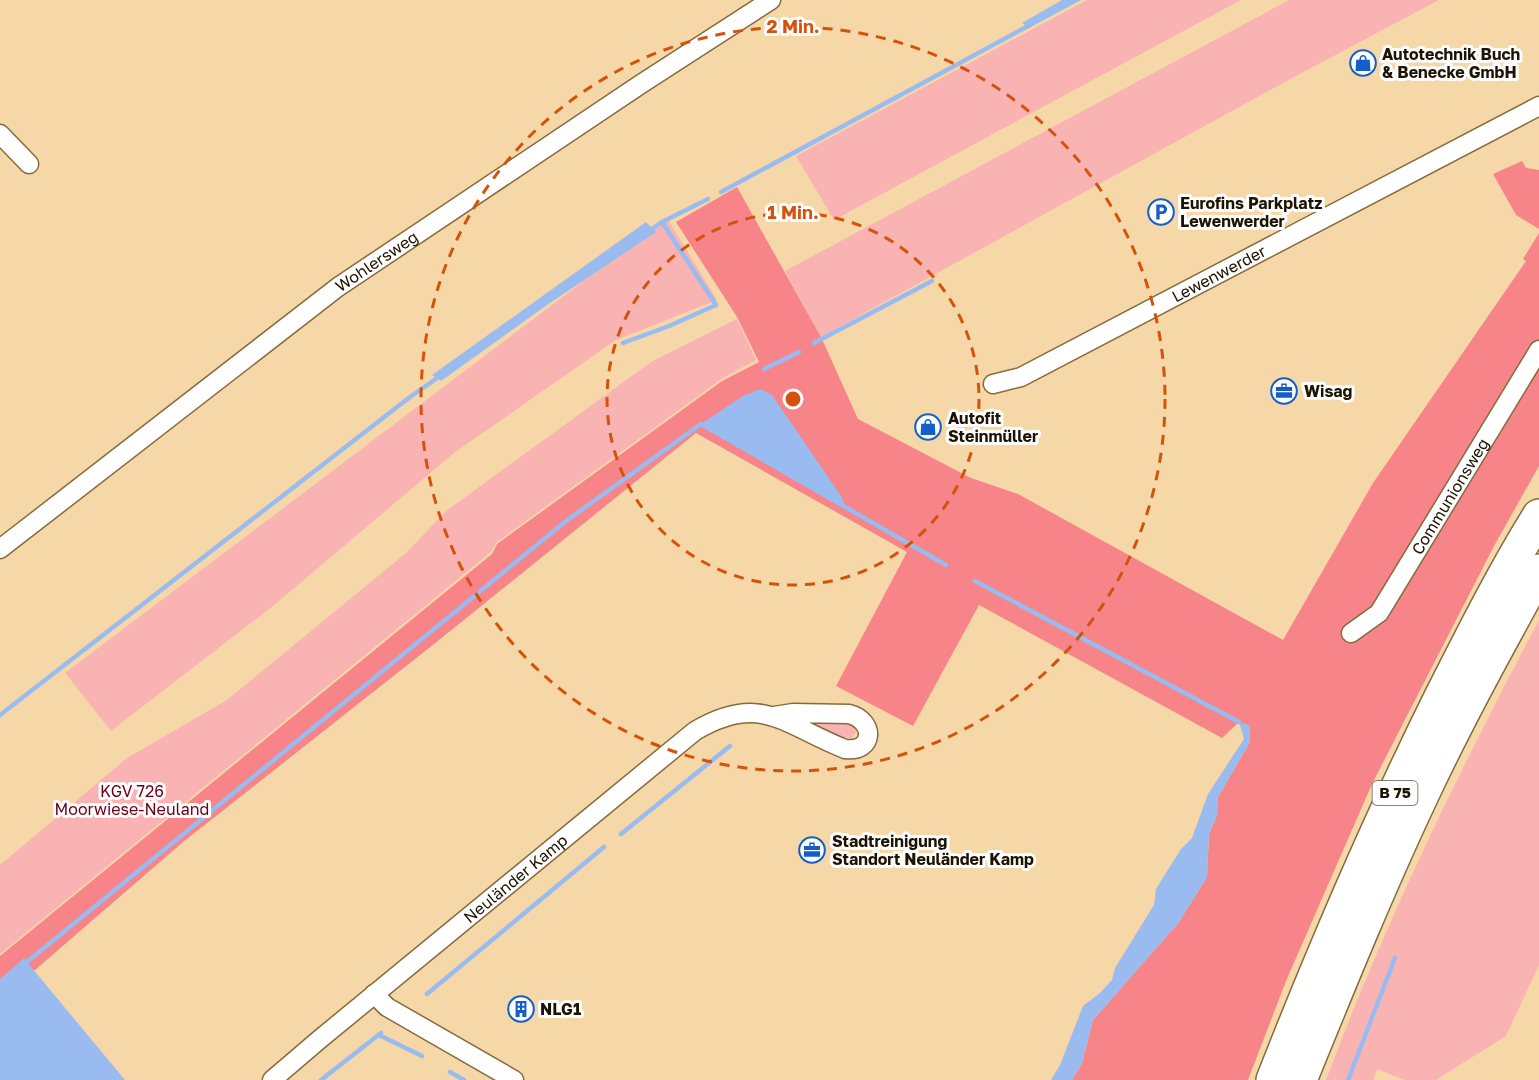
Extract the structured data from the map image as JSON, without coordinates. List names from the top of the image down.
{
  "streets": {
    "highway": ["B 75"],
    "street": [
      "Wohlersweg",
      "Lewenwerder",
      "Communionsweg",
      "Neuländer Kamp"
    ]
  },
  "parks": ["KGV 726 Moorwiese-Neuland"],
  "places": {
    "shop": ["Autotechnik Buch & Benecke GmbH", "Autofit Steinmüller"],
    "parking": ["Eurofins Parkplatz Lewenwerder"],
    "office": ["Wisag", "Stadtreinigung Standort Neuländer Kamp"],
    "building": ["NLG1"]
  },
  "rings": ["2 Min.", "1 Min."]
}
